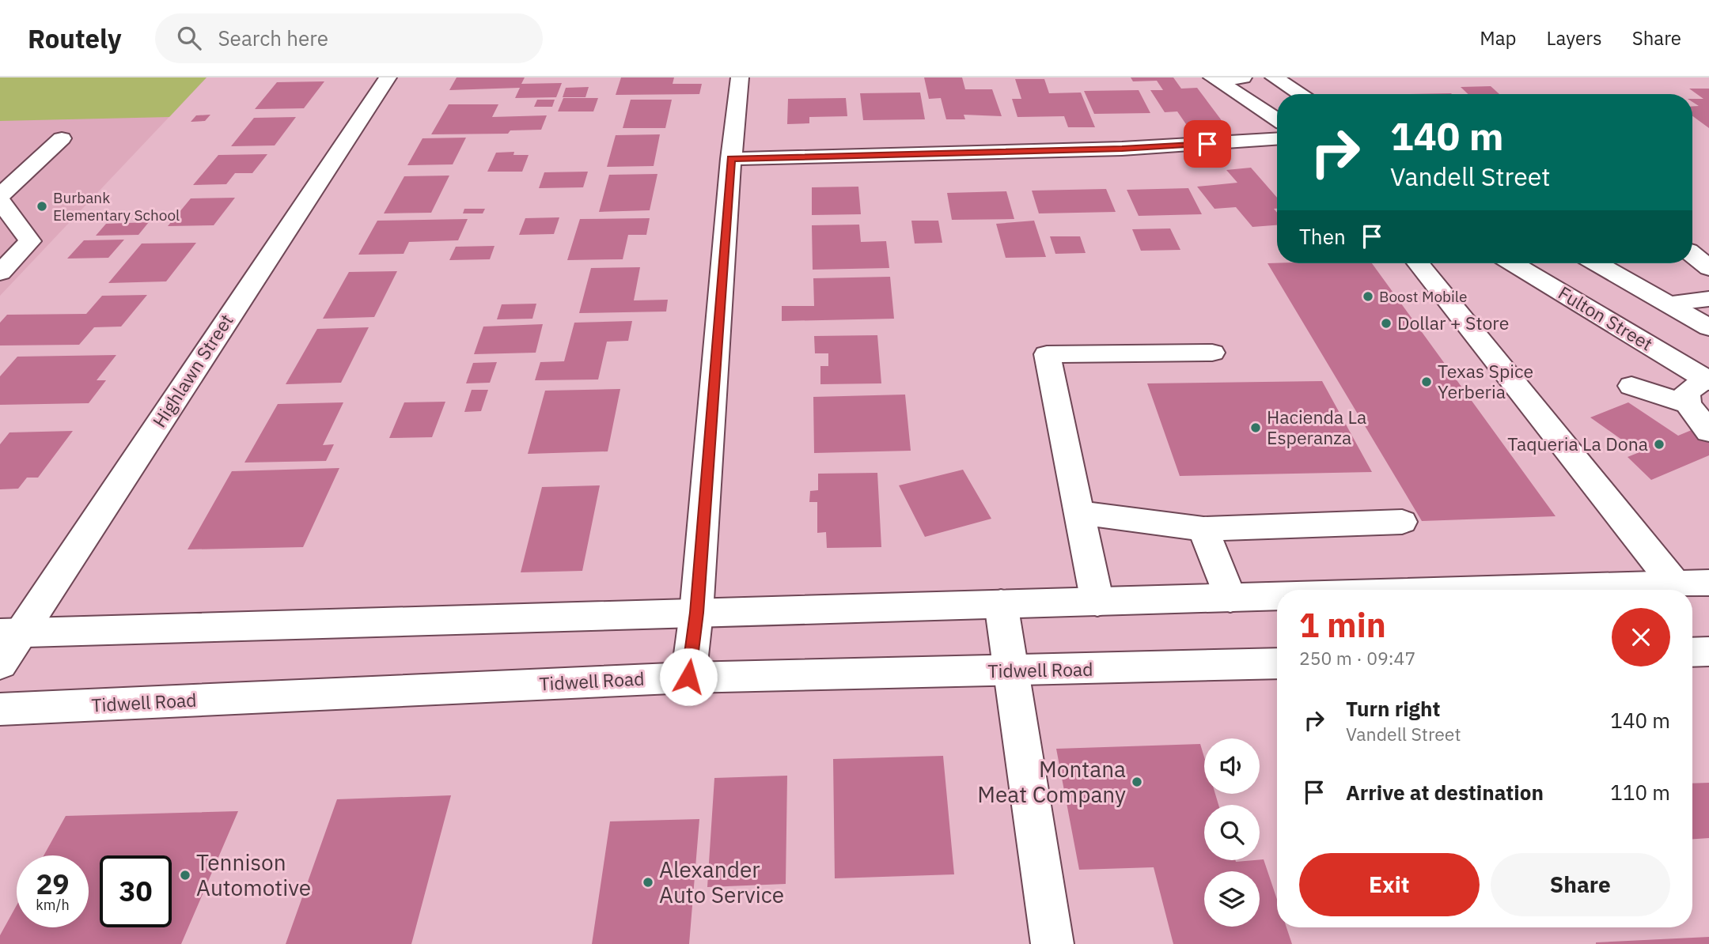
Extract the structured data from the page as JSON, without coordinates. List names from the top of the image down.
{
  "streets": {
    "street": ["Fulton Street", "Highlawn Street", "Tidwell Road"]
  },
  "places": [
    "Burbank Elementary School",
    "Boost Mobile",
    "Dollar + Store",
    "Texas Spice Yerberia",
    "Hacienda La Esperanza",
    "Taqueria La Dona",
    "Montana Meat Company",
    "Tennison Automotive",
    "Alexander Auto Service"
  ],
  "page": {
    "header": "Routely",
    "search": "Search here",
    "nav": ["Map", "Layers", "Share"],
    "turn": ["140 m", "Vandell Street"],
    "then": "Then",
    "heading": ["1 min", "250 m · 09:47"],
    "list": [
      {
        "name": "Turn right",
        "note": "Vandell Street",
        "value": "140 m"
      },
      {
        "name": "Arrive at destination",
        "value": "110 m"
      }
    ],
    "buttons": ["Exit", "Share"],
    "speed": "29 km/h",
    "limit": "30"
  }
}
